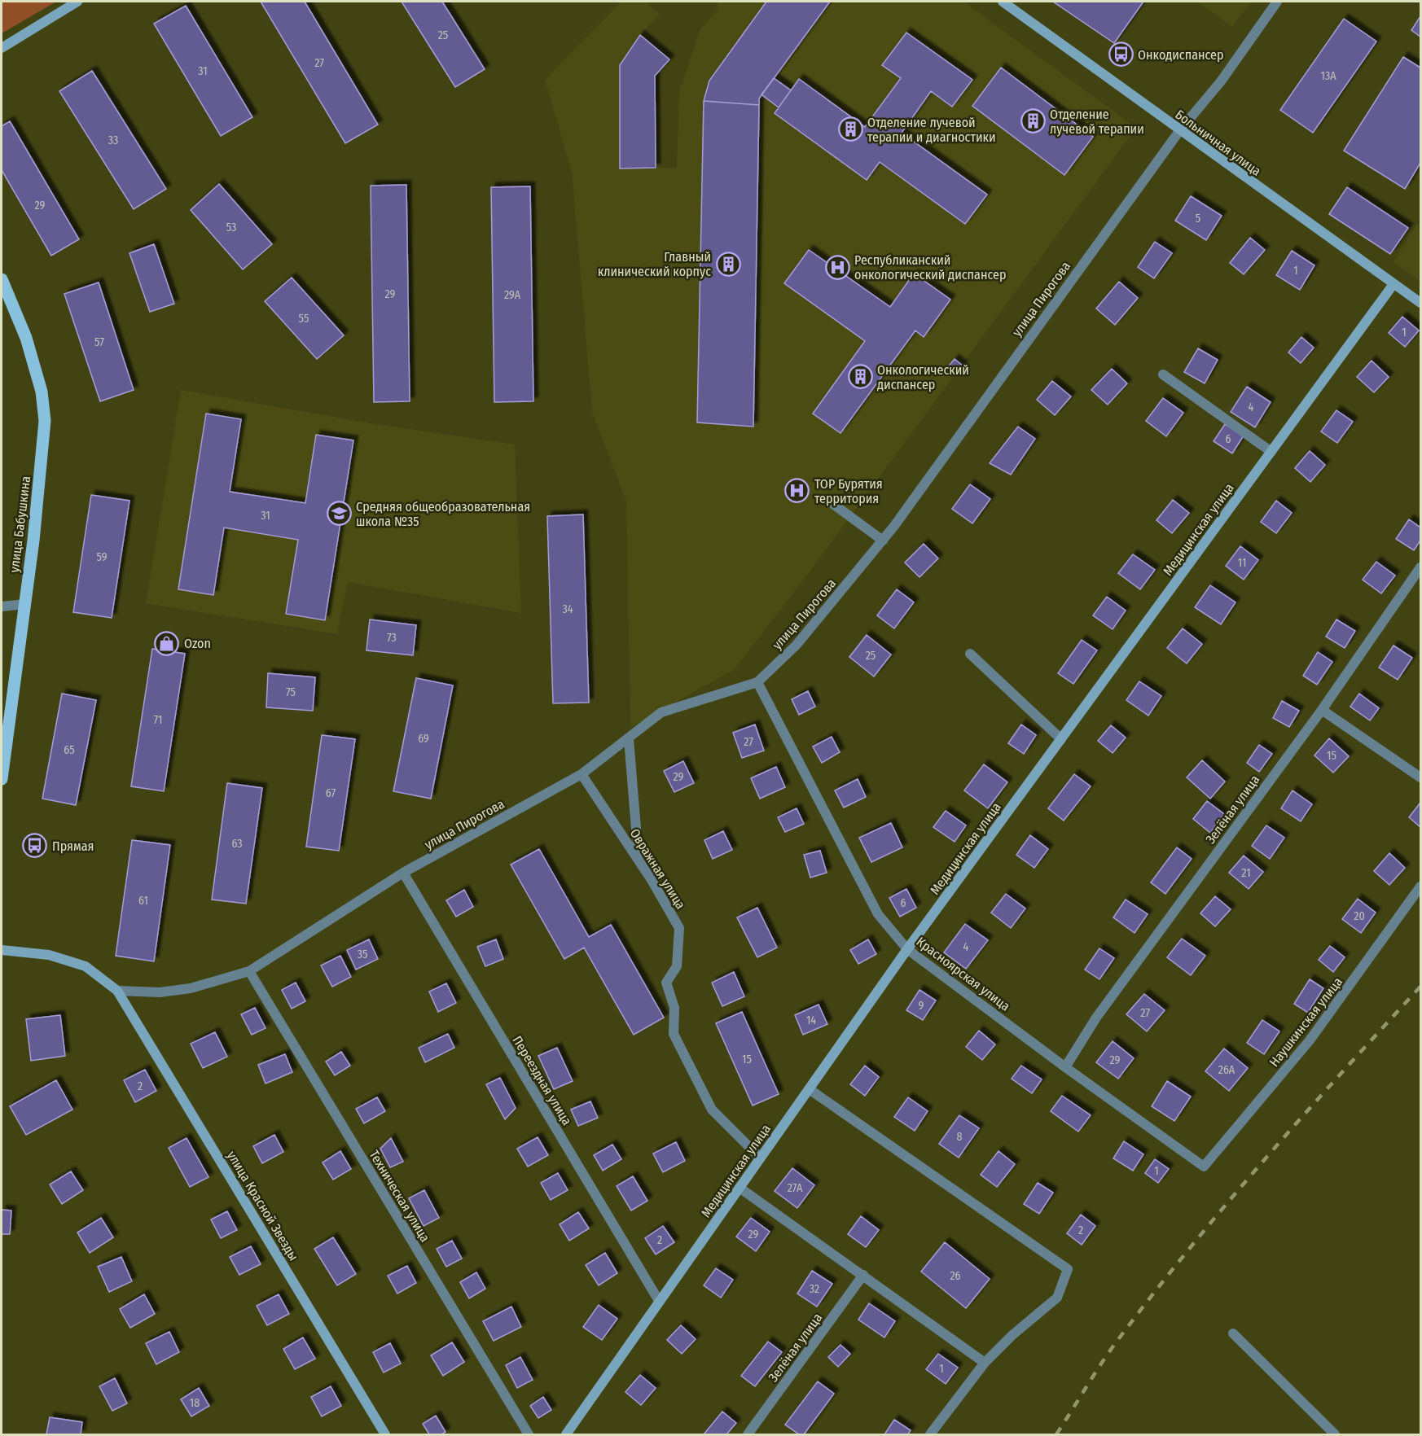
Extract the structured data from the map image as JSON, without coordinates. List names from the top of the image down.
{
  "streets": {
    "main road": ["улица Бабушкина"],
    "street": [
      "Больничная улица",
      "улица Пирогова",
      "Медицинская улица",
      "Зелёная улица",
      "Овражная улица",
      "Красноярская улица",
      "Наушкинская улица",
      "Переездная улица",
      "Техническая улица",
      "улица Красной Звезды"
    ]
  },
  "crossings": [
    ["Больничная улица", "улица Пирогова"],
    ["Больничная улица", "Медицинская улица"],
    ["улица Пирогова", "Овражная улица"],
    ["улица Пирогова", "Красноярская улица"],
    ["улица Пирогова", "Переездная улица"],
    ["улица Пирогова", "Техническая улица"],
    ["улица Пирогова", "улица Красной Звезды"],
    ["Медицинская улица", "Овражная улица"],
    ["Медицинская улица", "Красноярская улица"],
    ["Медицинская улица", "Переездная улица"],
    ["Зелёная улица", "Красноярская улица"],
    ["Красноярская улица", "Наушкинская улица"]
  ],
  "places": {
    "bus stop": ["Онкодиспансер", "Прямая"],
    "building": [
      "Отделение лучевой терапии",
      "Отделение лучевой терапии и диагностики",
      "Главный клинический корпус",
      "Онкологический диспансер"
    ],
    "hospital": ["Республиканский онкологический диспансер", "ТОР Бурятия территория"],
    "school or university": ["Средняя общеобразовательная школа №35"],
    "shop": ["Ozon"]
  },
  "house_numbers": [
    "25",
    "27",
    "31",
    "13А",
    "33",
    "29",
    "5",
    "53",
    "1",
    "29",
    "29А",
    "55",
    "1",
    "57",
    "4",
    "6",
    "31",
    "59",
    "11",
    "34",
    "73",
    "25",
    "75",
    "71",
    "69",
    "27",
    "65",
    "15",
    "29",
    "67",
    "63",
    "21",
    "61",
    "6",
    "20",
    "4",
    "35",
    "9",
    "27",
    "14",
    "15",
    "29",
    "26А",
    "2",
    "8",
    "1",
    "27А",
    "2",
    "29",
    "2",
    "26",
    "32",
    "1",
    "18"
  ]
}
